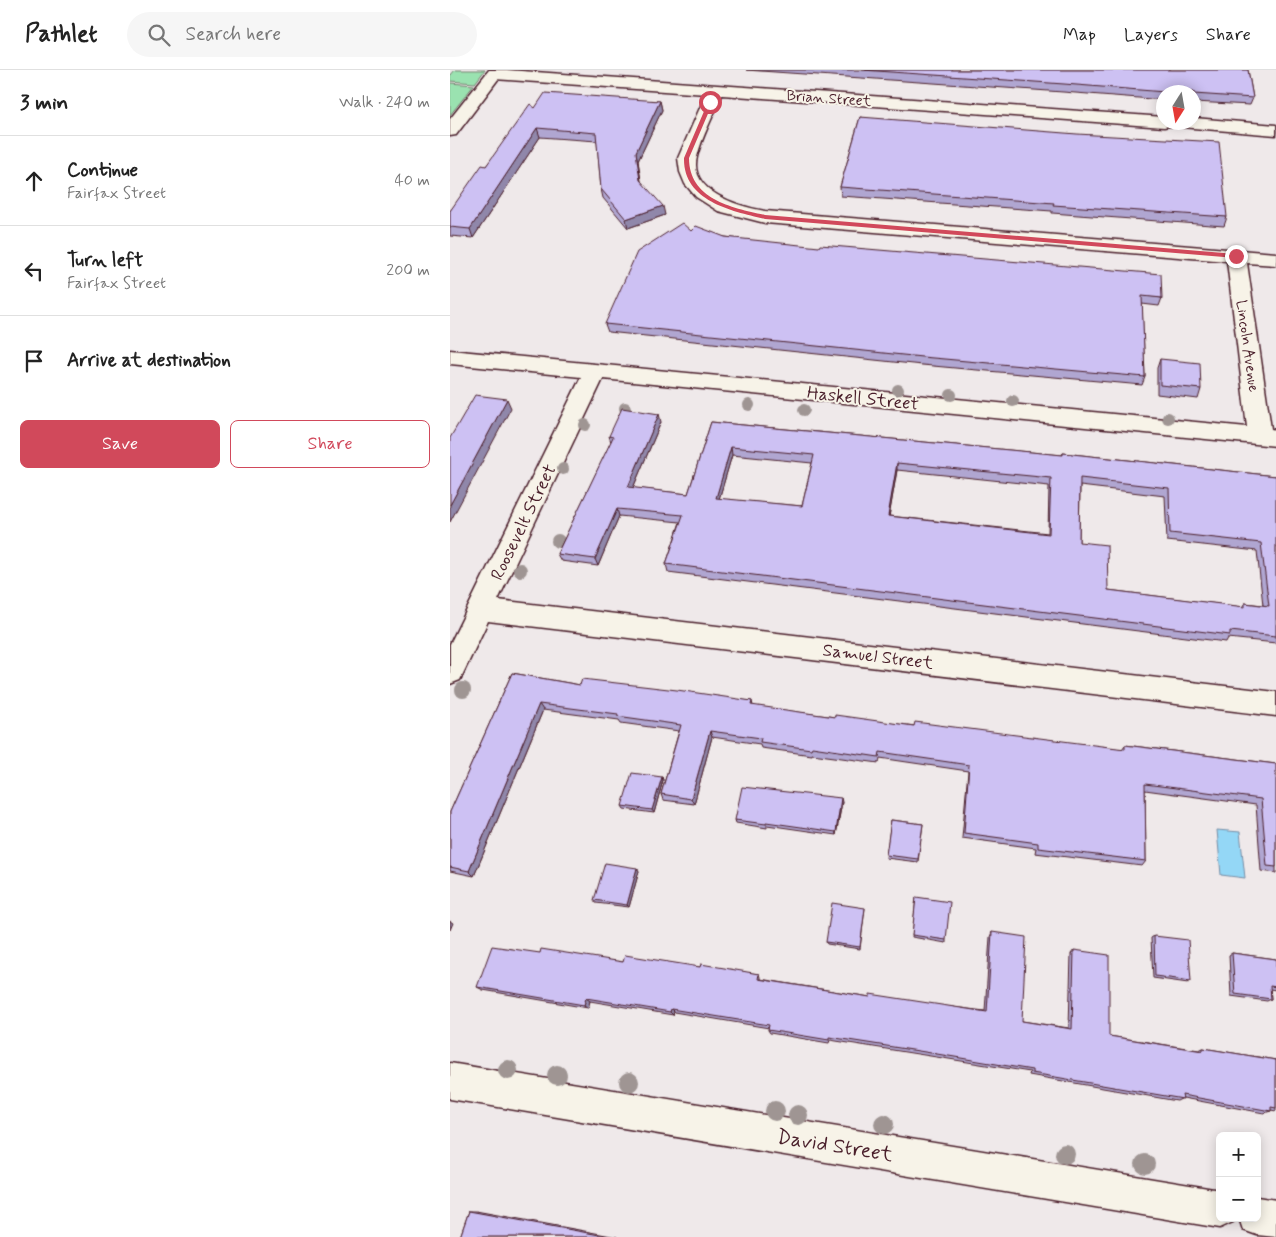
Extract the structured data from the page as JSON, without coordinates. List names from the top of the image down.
{
  "streets": {
    "street": [
      "Brian Street",
      "Lincoln Avenue",
      "Haskell Street",
      "Roosevelt Street",
      "Samuel Street",
      "David Street"
    ]
  },
  "crossings": [
    ["Lincoln Avenue", "Haskell Street"],
    ["Haskell Street", "Roosevelt Street"],
    ["Roosevelt Street", "Samuel Street"]
  ],
  "north": "bottom",
  "page": {
    "header": "Pathlet",
    "search": "Search here",
    "nav": ["Map", "Layers", "Share"],
    "heading": ["3 min", "Walk · 240 m"],
    "list": [
      ["Continue", "Fairfax Street", "40 m"],
      ["Turn left", "Fairfax Street", "200 m"],
      "Arrive at destination"
    ],
    "buttons": ["Save", "Share"],
    "map_buttons": ["+", "−"]
  }
}
